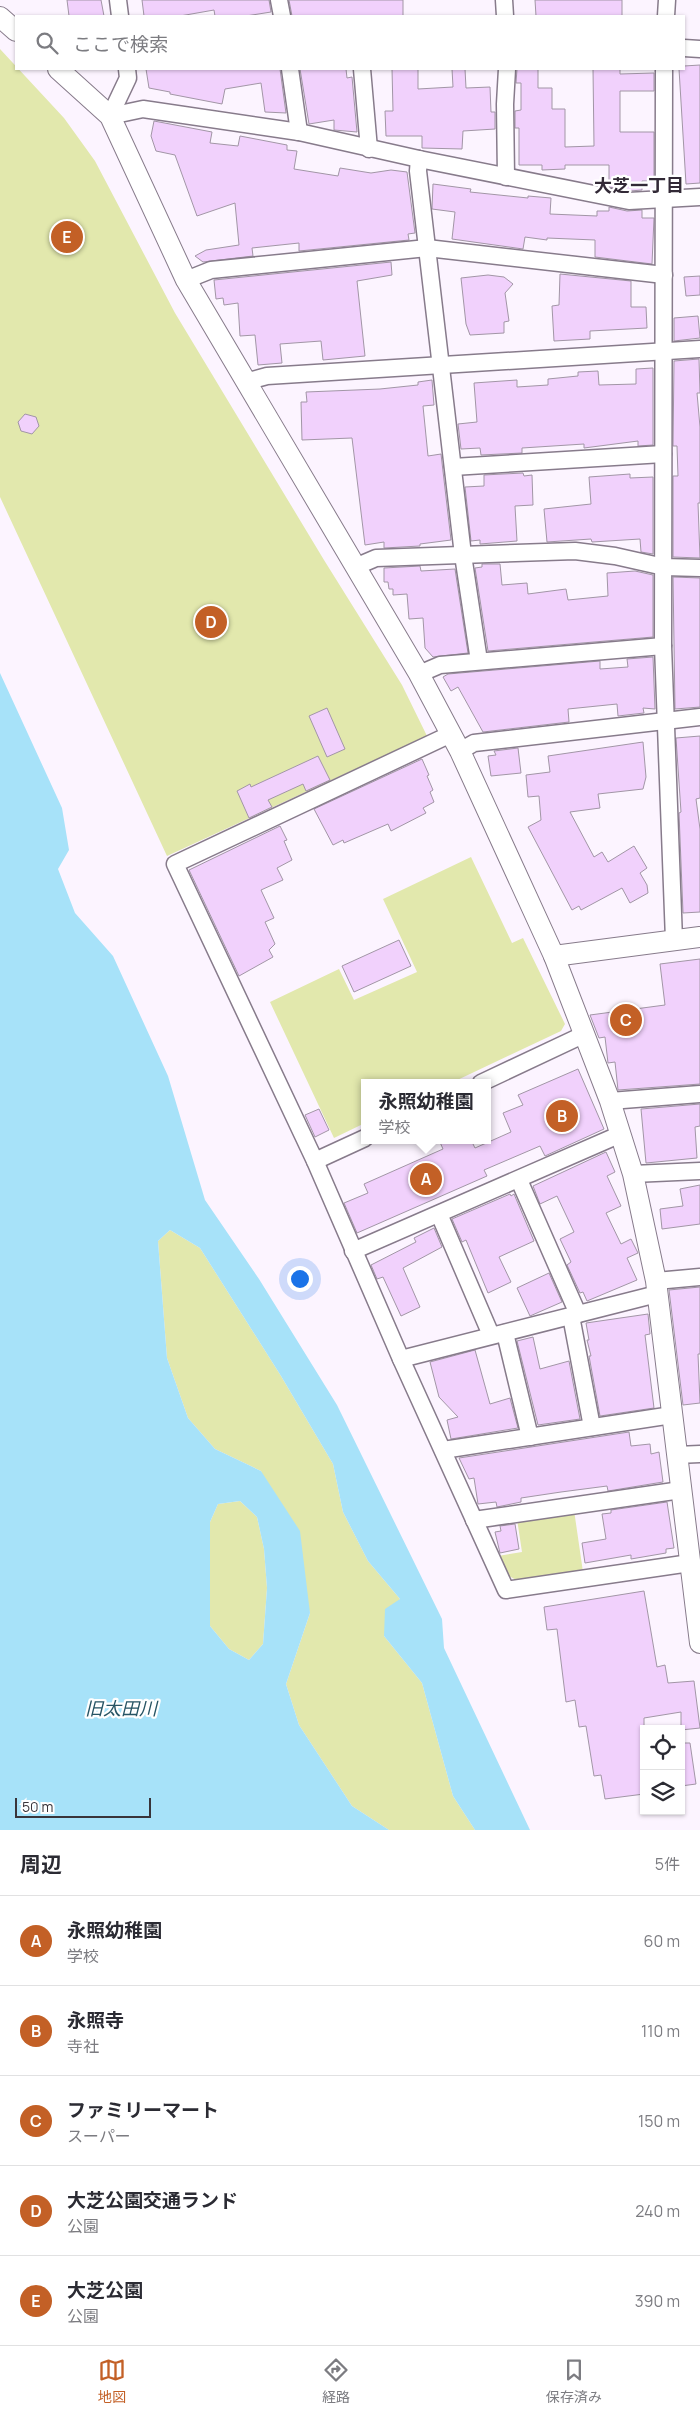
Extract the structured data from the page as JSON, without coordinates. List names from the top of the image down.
{
  "districts": ["大芝一丁目"],
  "water": ["旧太田川"],
  "scale_bar": "50 m",
  "page": {
    "search": "ここで検索",
    "pins": [
      "E",
      "D",
      "C",
      "B",
      "A"
    ],
    "popup": ["永照幼稚園", "学校"],
    "scale": "50 m",
    "heading": ["周辺", "5件"],
    "list": [
      {
        "mark": "A",
        "name": "永照幼稚園",
        "note": "学校",
        "value": "60 m"
      },
      {
        "mark": "B",
        "name": "永照寺",
        "note": "寺社",
        "value": "110 m"
      },
      {
        "mark": "C",
        "name": "ファミリーマート",
        "note": "スーパー",
        "value": "150 m"
      },
      {
        "mark": "D",
        "name": "大芝公園交通ランド",
        "note": "公園",
        "value": "240 m"
      },
      {
        "mark": "E",
        "name": "大芝公園",
        "note": "公園",
        "value": "390 m"
      }
    ],
    "nav": ["地図", "経路", "保存済み"]
  }
}
